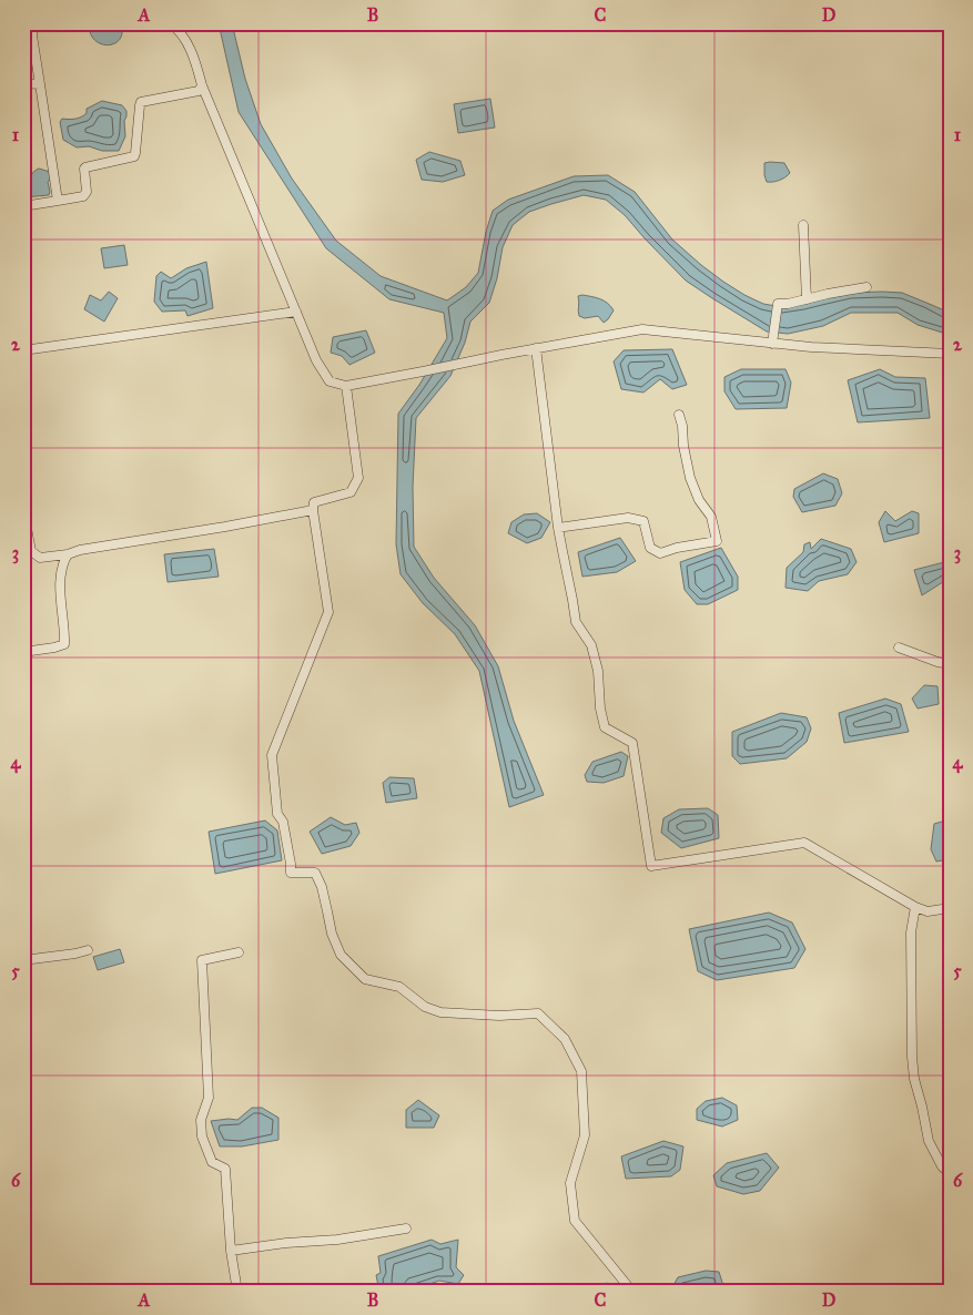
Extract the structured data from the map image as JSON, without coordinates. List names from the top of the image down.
{
  "grid": {
    "columns": [
      "A",
      "B",
      "C",
      "D"
    ],
    "rows": [
      "1",
      "2",
      "3",
      "4",
      "5",
      "6"
    ]
  }
}
